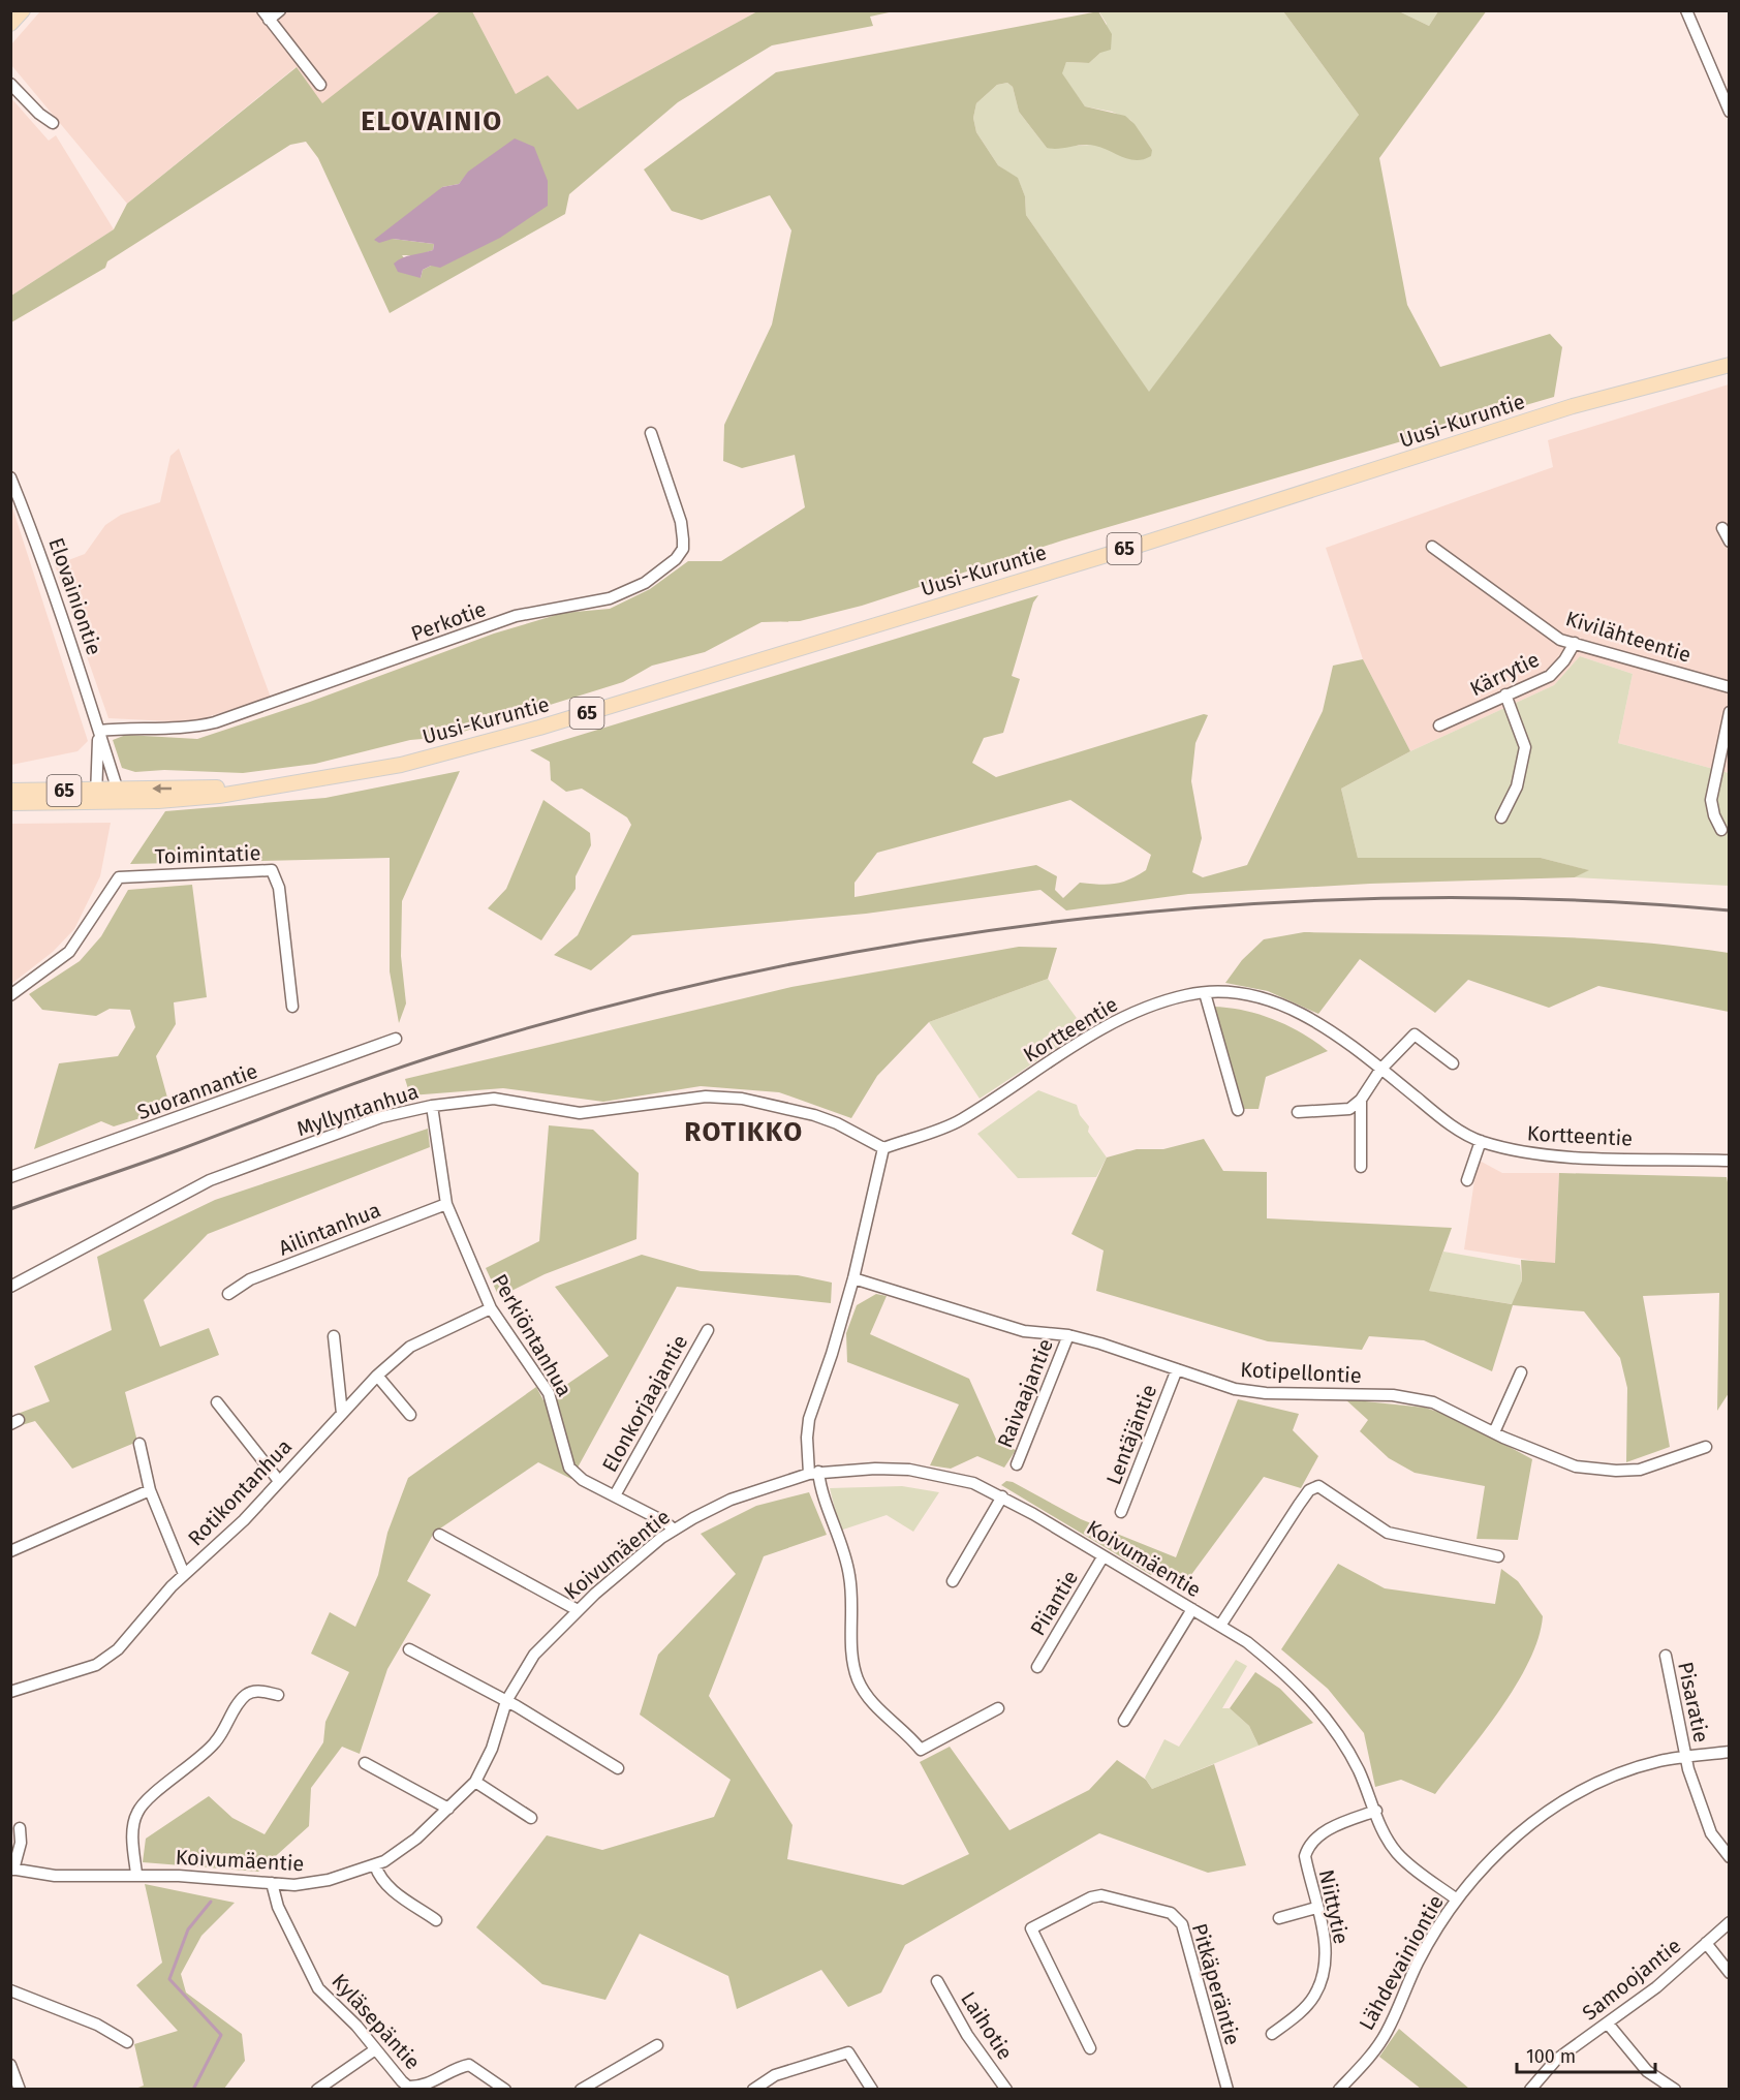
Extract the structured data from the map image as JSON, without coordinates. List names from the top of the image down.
{
  "streets": {
    "main road": ["Uusi-Kuruntie", "65"],
    "street": [
      "Elovainiontie",
      "Perkotie",
      "Kivilähteentie",
      "Kärrytie",
      "Toimintatie",
      "Kortteentie",
      "Suorannantie",
      "Myllyntanhua",
      "Ailintanhua",
      "Perkiöntanhua",
      "Kotipellontie",
      "Raivaajantie",
      "Elonkorjaajantie",
      "Lentäjäntie",
      "Rotikontanhua",
      "Koivumäentie",
      "Piiantie",
      "Pisaratie",
      "Niittytie",
      "Lähdevainiontie",
      "Samoojantie",
      "Pitkäperäntie",
      "Kyläsepäntie",
      "Laihotie"
    ]
  },
  "crossings": [
    ["Uusi-Kuruntie", "Elovainiontie"],
    ["Elovainiontie", "Perkotie"],
    ["Kivilähteentie", "Kärrytie"],
    ["Kortteentie", "Myllyntanhua"],
    ["Myllyntanhua", "Perkiöntanhua"],
    ["Ailintanhua", "Perkiöntanhua"],
    ["Perkiöntanhua", "Elonkorjaajantie"],
    ["Perkiöntanhua", "Rotikontanhua"],
    ["Perkiöntanhua", "Koivumäentie"],
    ["Kotipellontie", "Raivaajantie"],
    ["Kotipellontie", "Lentäjäntie"],
    ["Koivumäentie", "Piiantie"],
    ["Koivumäentie", "Niittytie"],
    ["Koivumäentie", "Lähdevainiontie"],
    ["Koivumäentie", "Kyläsepäntie"],
    ["Pisaratie", "Lähdevainiontie"]
  ],
  "districts": ["ELOVAINIO", "ROTIKKO"],
  "scale_bar": "100 m"
}
